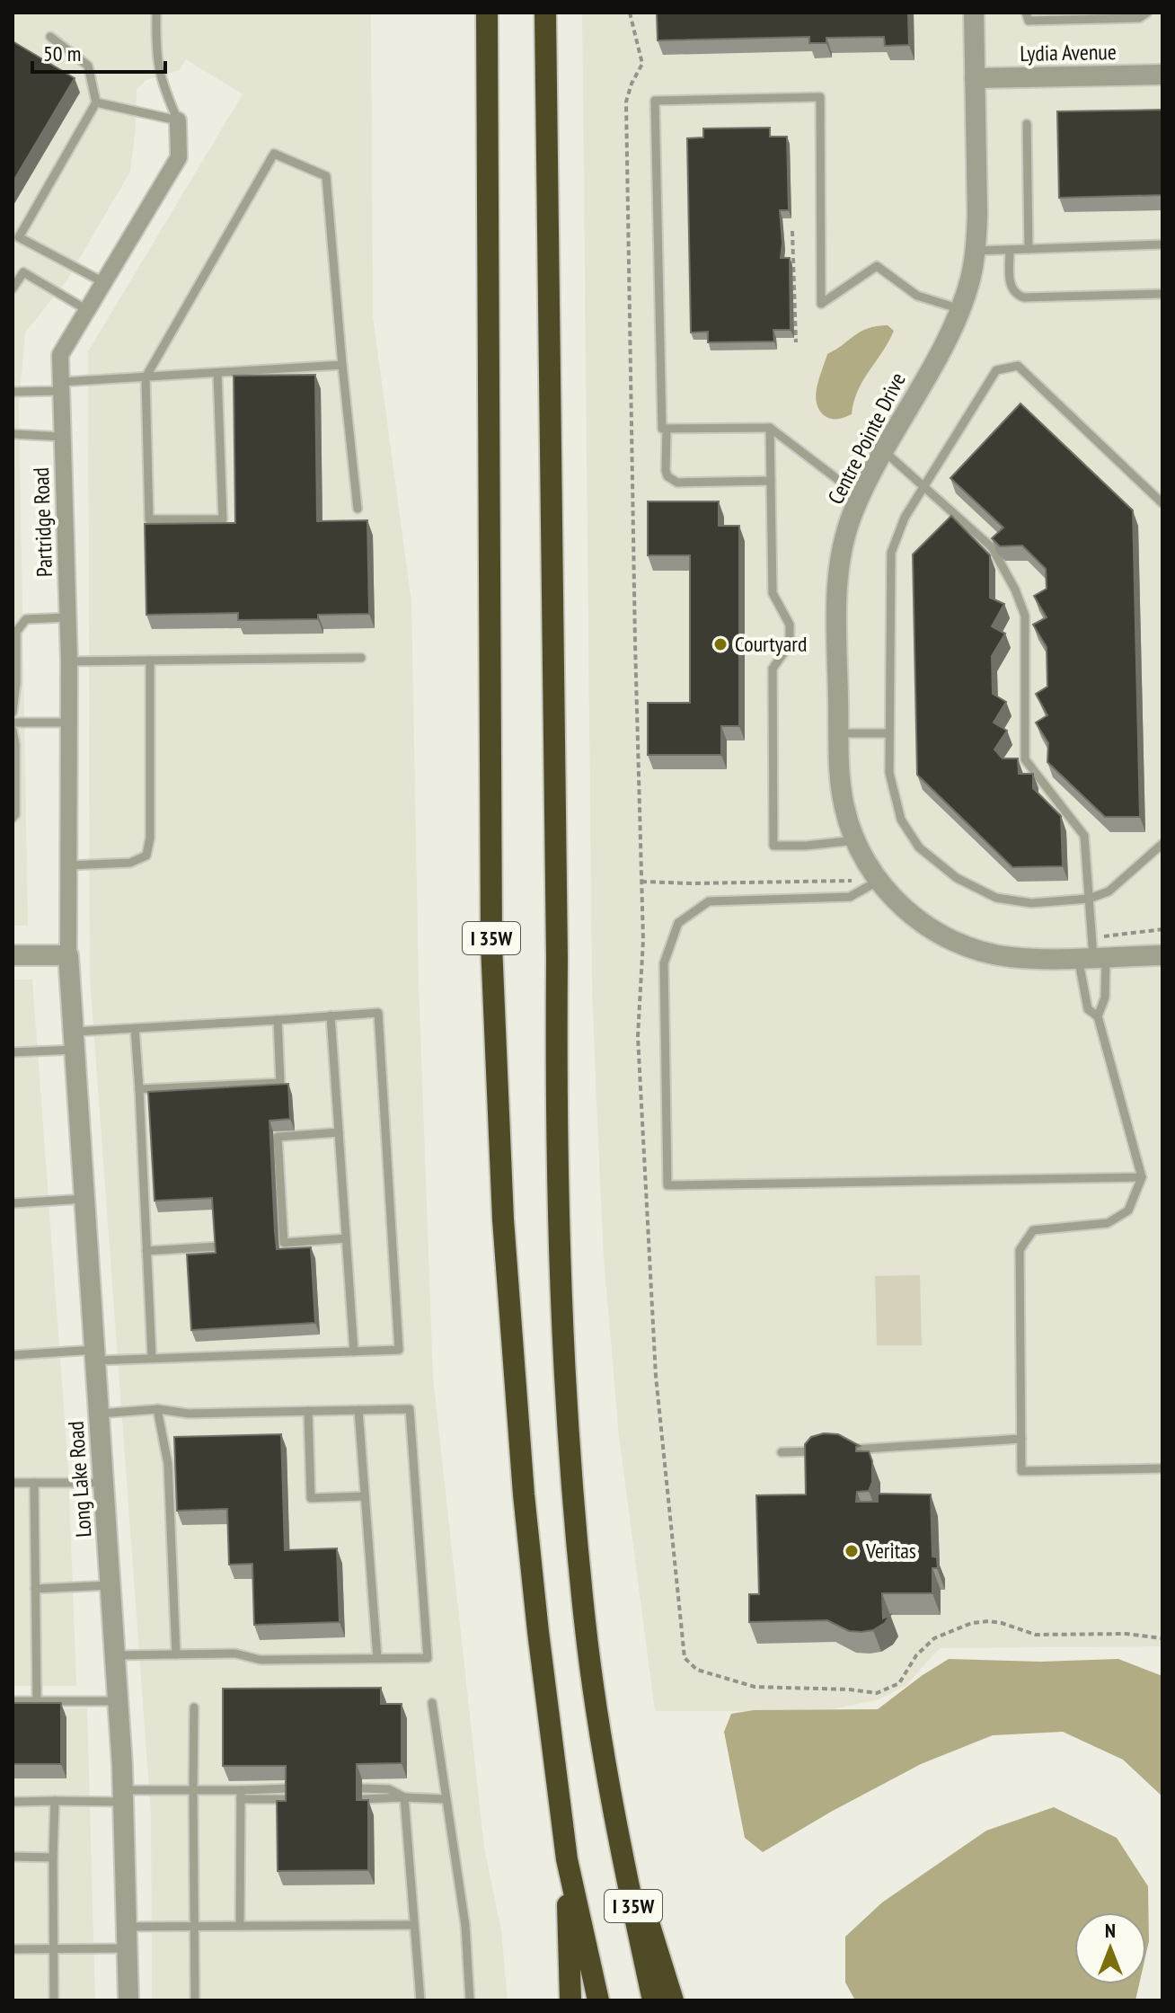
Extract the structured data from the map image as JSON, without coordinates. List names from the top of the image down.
{
  "streets": {
    "highway": ["I 35W"],
    "street": [
      "Lydia Avenue",
      "Centre Pointe Drive",
      "Partridge Road",
      "Long Lake Road"
    ]
  },
  "crossings": [
    ["Lydia Avenue", "Centre Pointe Drive"],
    ["Partridge Road", "Long Lake Road"]
  ],
  "places": ["Courtyard", "Veritas"],
  "scale_bar": "50 m",
  "north": "top"
}
